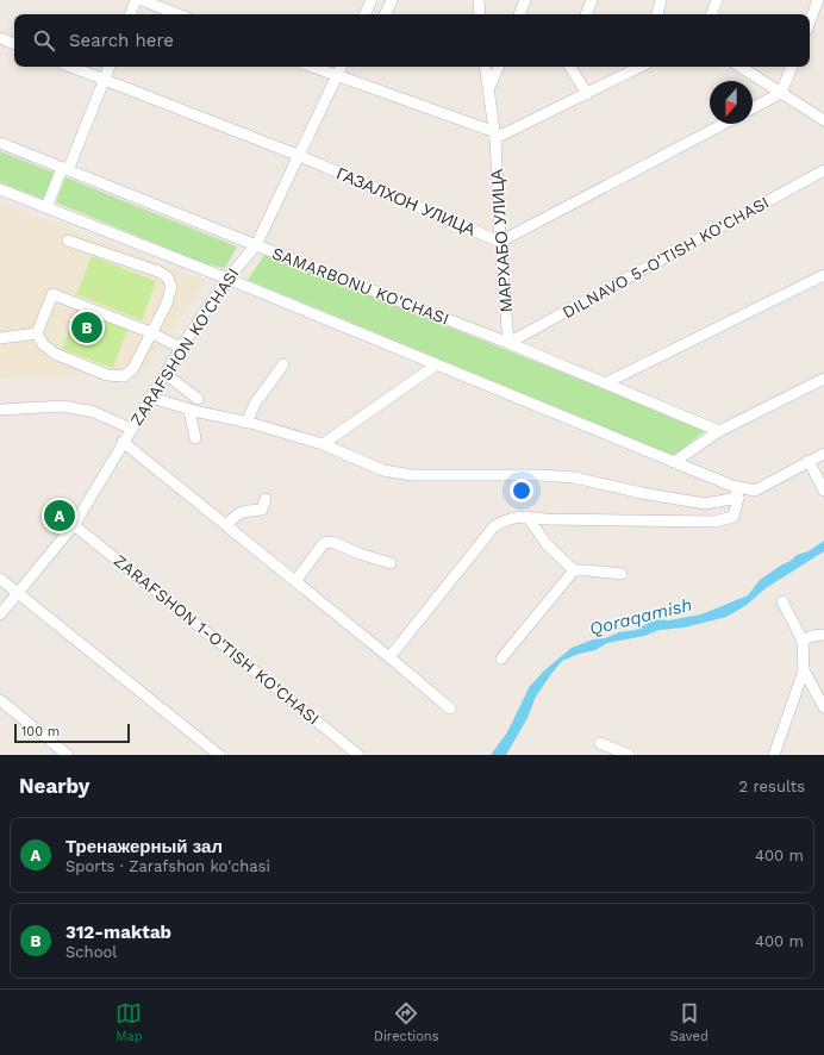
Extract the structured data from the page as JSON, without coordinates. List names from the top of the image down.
{
  "streets": {
    "street": [
      "ГАЗАЛХОН УЛИЦА",
      "МАРХАБО УЛИЦА",
      "DILNAVO 5-O'TISH KO'CHASI",
      "SAMARBONU KO'CHASI",
      "ZARAFSHON KO'CHASI",
      "ZARAFSHON 1-O'TISH KO'CHASI"
    ]
  },
  "crossings": [
    ["ГАЗАЛХОН УЛИЦА", "МАРХАБО УЛИЦА"],
    ["ГАЗАЛХОН УЛИЦА", "ZARAFSHON KO'CHASI"],
    ["МАРХАБО УЛИЦА", "DILNAVO 5-O'TISH KO'CHASI"],
    ["МАРХАБО УЛИЦА", "SAMARBONU KO'CHASI"],
    ["DILNAVO 5-O'TISH KO'CHASI", "SAMARBONU KO'CHASI"],
    ["SAMARBONU KO'CHASI", "ZARAFSHON KO'CHASI"],
    ["ZARAFSHON KO'CHASI", "ZARAFSHON 1-O'TISH KO'CHASI"]
  ],
  "water": ["Qoraqamish"],
  "scale_bar": "100 m",
  "north": "bottom",
  "page": {
    "search": "Search here",
    "pins": ["B", "A"],
    "scale": "100 m",
    "heading": ["Nearby", "2 results"],
    "list": [
      {
        "mark": "A",
        "name": "Тренажерный зал",
        "note": "Sports · Zarafshon ko'chasi",
        "value": "400 m"
      },
      {
        "mark": "B",
        "name": "312-maktab",
        "note": "School",
        "value": "400 m"
      }
    ],
    "nav": ["Map", "Directions", "Saved"]
  }
}
